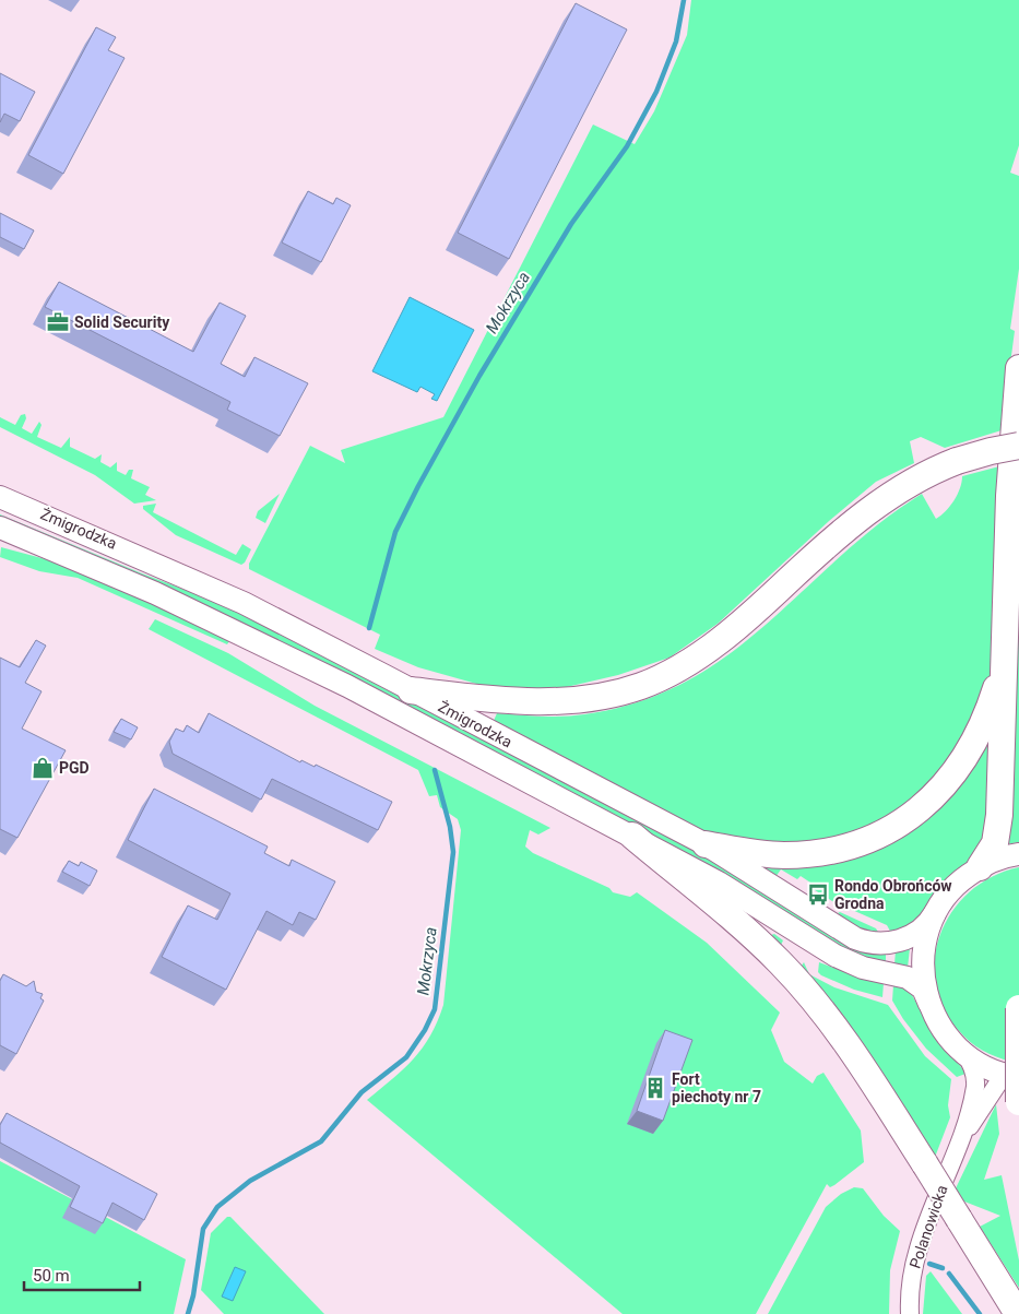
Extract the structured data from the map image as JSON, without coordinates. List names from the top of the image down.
{
  "streets": {
    "main road": ["Żmigrodzka"],
    "street": ["Polanowicka"]
  },
  "water": ["Mokrzyca"],
  "places": {
    "office": ["Solid Security"],
    "shop": ["PGD"],
    "bus stop": ["Rondo Obrońców Grodna"],
    "building": ["Fort piechoty nr 7"]
  },
  "scale_bar": "50 m"
}
